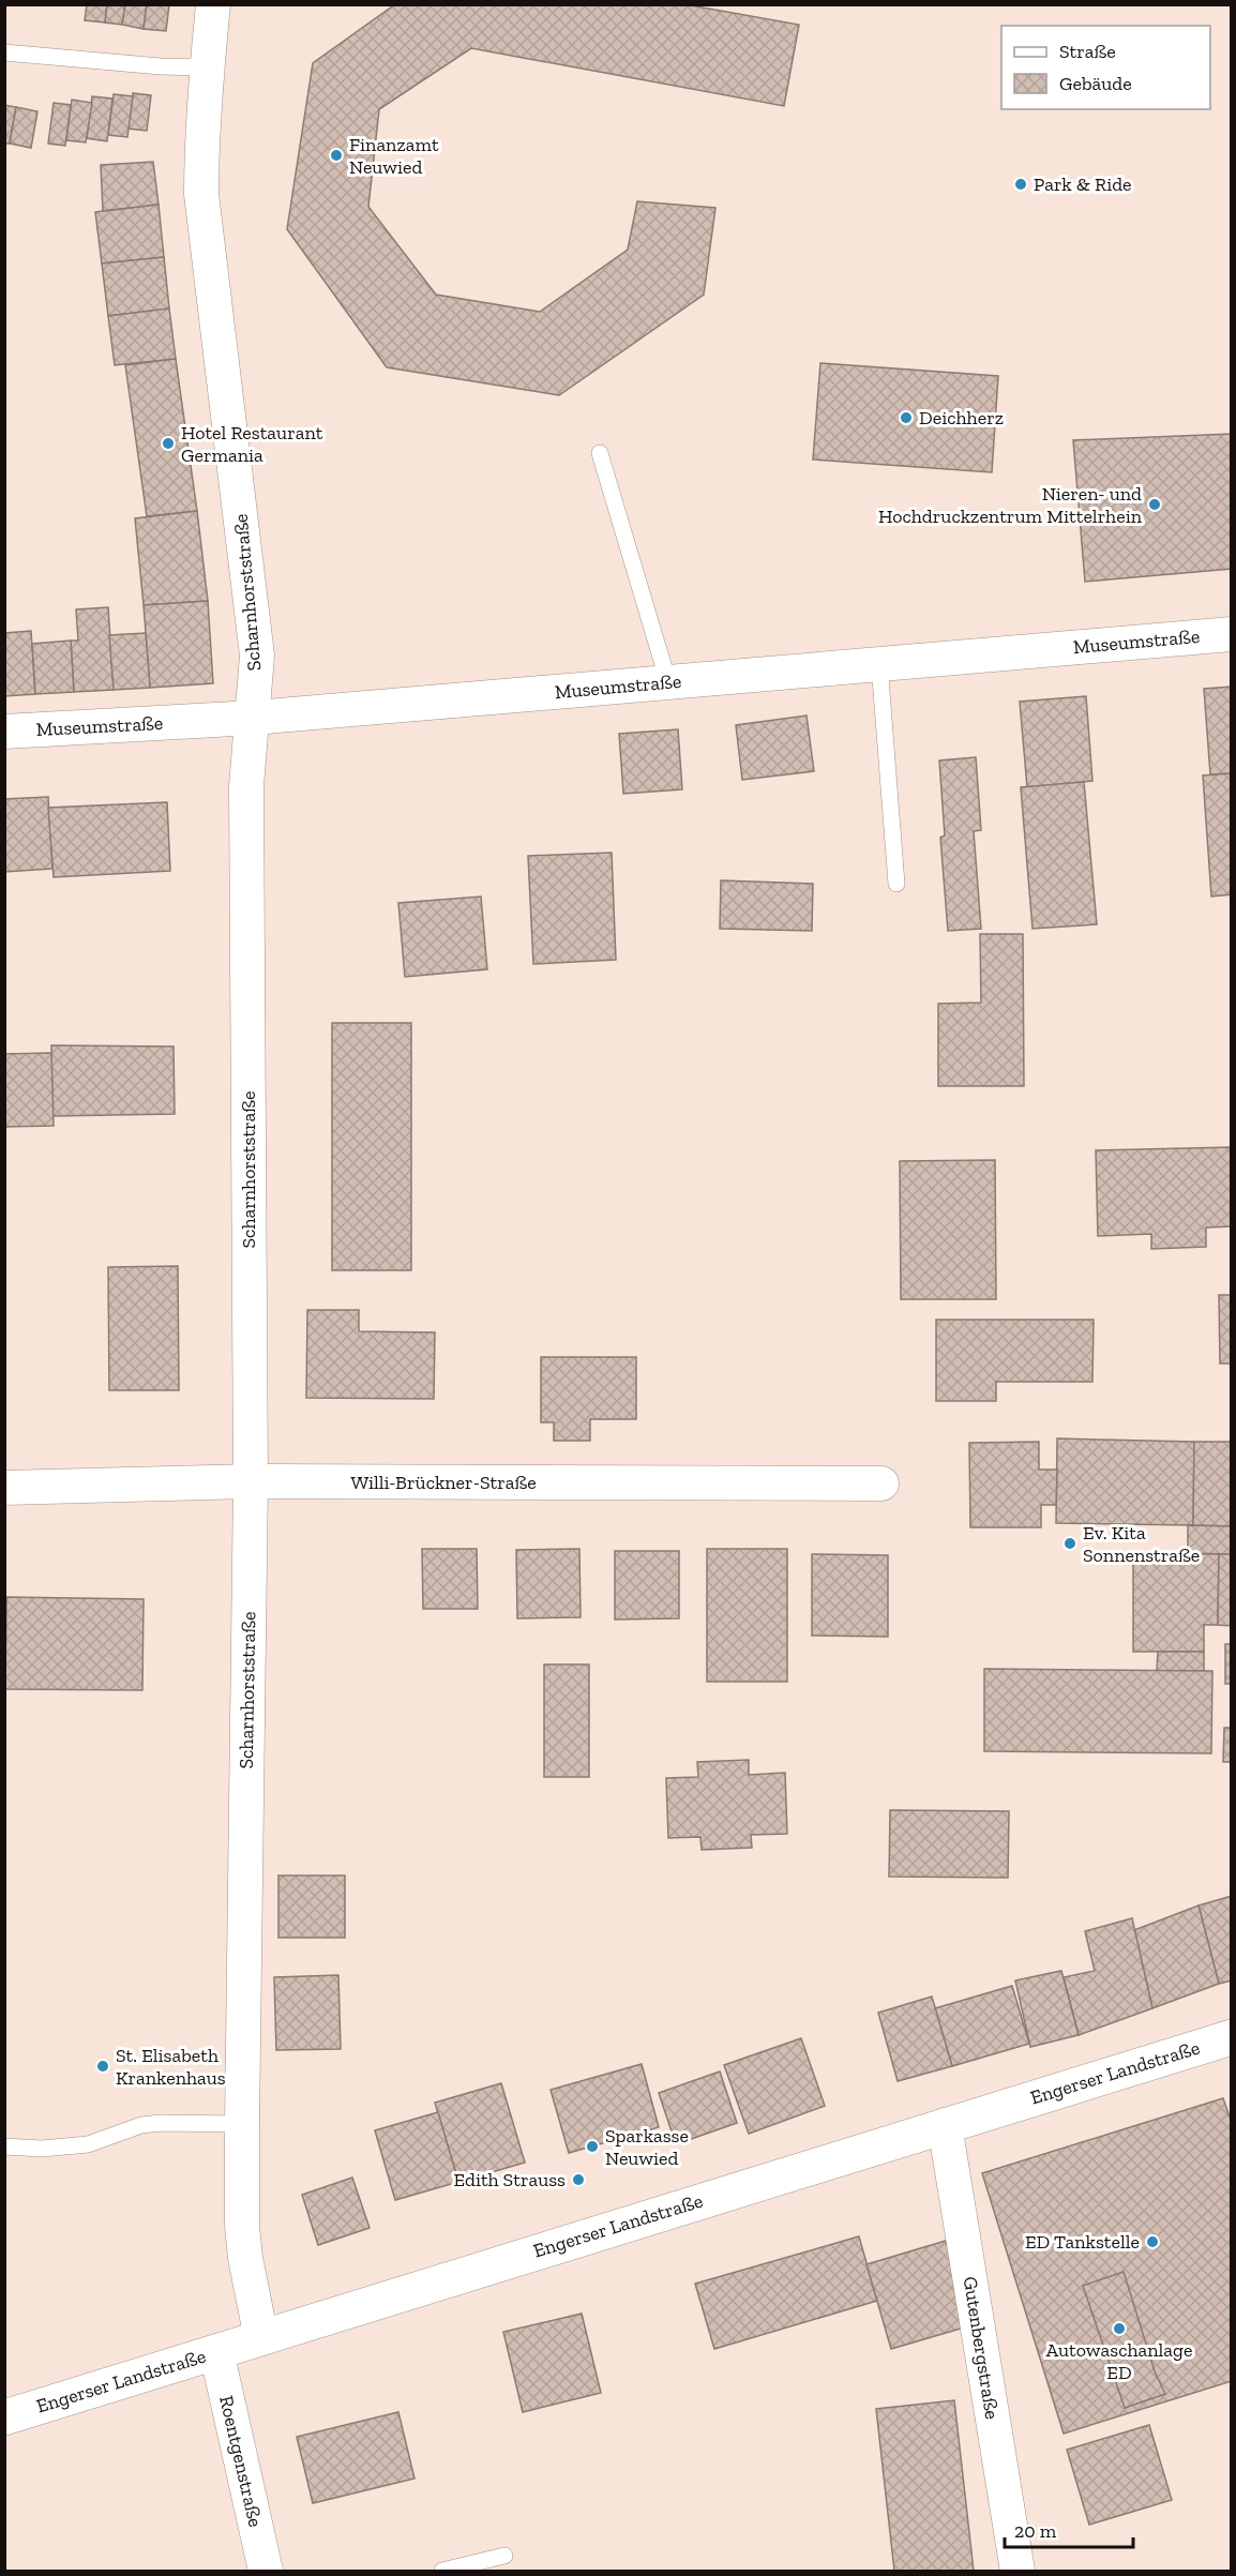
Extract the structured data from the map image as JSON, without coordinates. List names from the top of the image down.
{
  "streets": {
    "main road": ["Engerser Landstraße"],
    "street": [
      "Scharnhorststraße",
      "Museumstraße",
      "Willi-Brückner-Straße",
      "Gutenbergstraße",
      "Roentgenstraße"
    ]
  },
  "crossings": [
    ["Scharnhorststraße", "Museumstraße"],
    ["Scharnhorststraße", "Willi-Brückner-Straße"],
    ["Scharnhorststraße", "Engerser Landstraße"],
    ["Engerser Landstraße", "Gutenbergstraße"],
    ["Engerser Landstraße", "Roentgenstraße"]
  ],
  "places": [
    "Finanzamt Neuwied",
    "Park & Ride",
    "Deichherz",
    "Hotel Restaurant Germania",
    "Nieren- und Hochdruckzentrum Mittelrhein",
    "Ev. Kita Sonnenstraße",
    "St. Elisabeth Krankenhaus",
    "Sparkasse Neuwied",
    "Edith Strauss",
    "ED Tankstelle",
    "Autowaschanlage ED"
  ],
  "legend": ["Straße", "Gebäude"],
  "scale_bar": "20 m"
}
